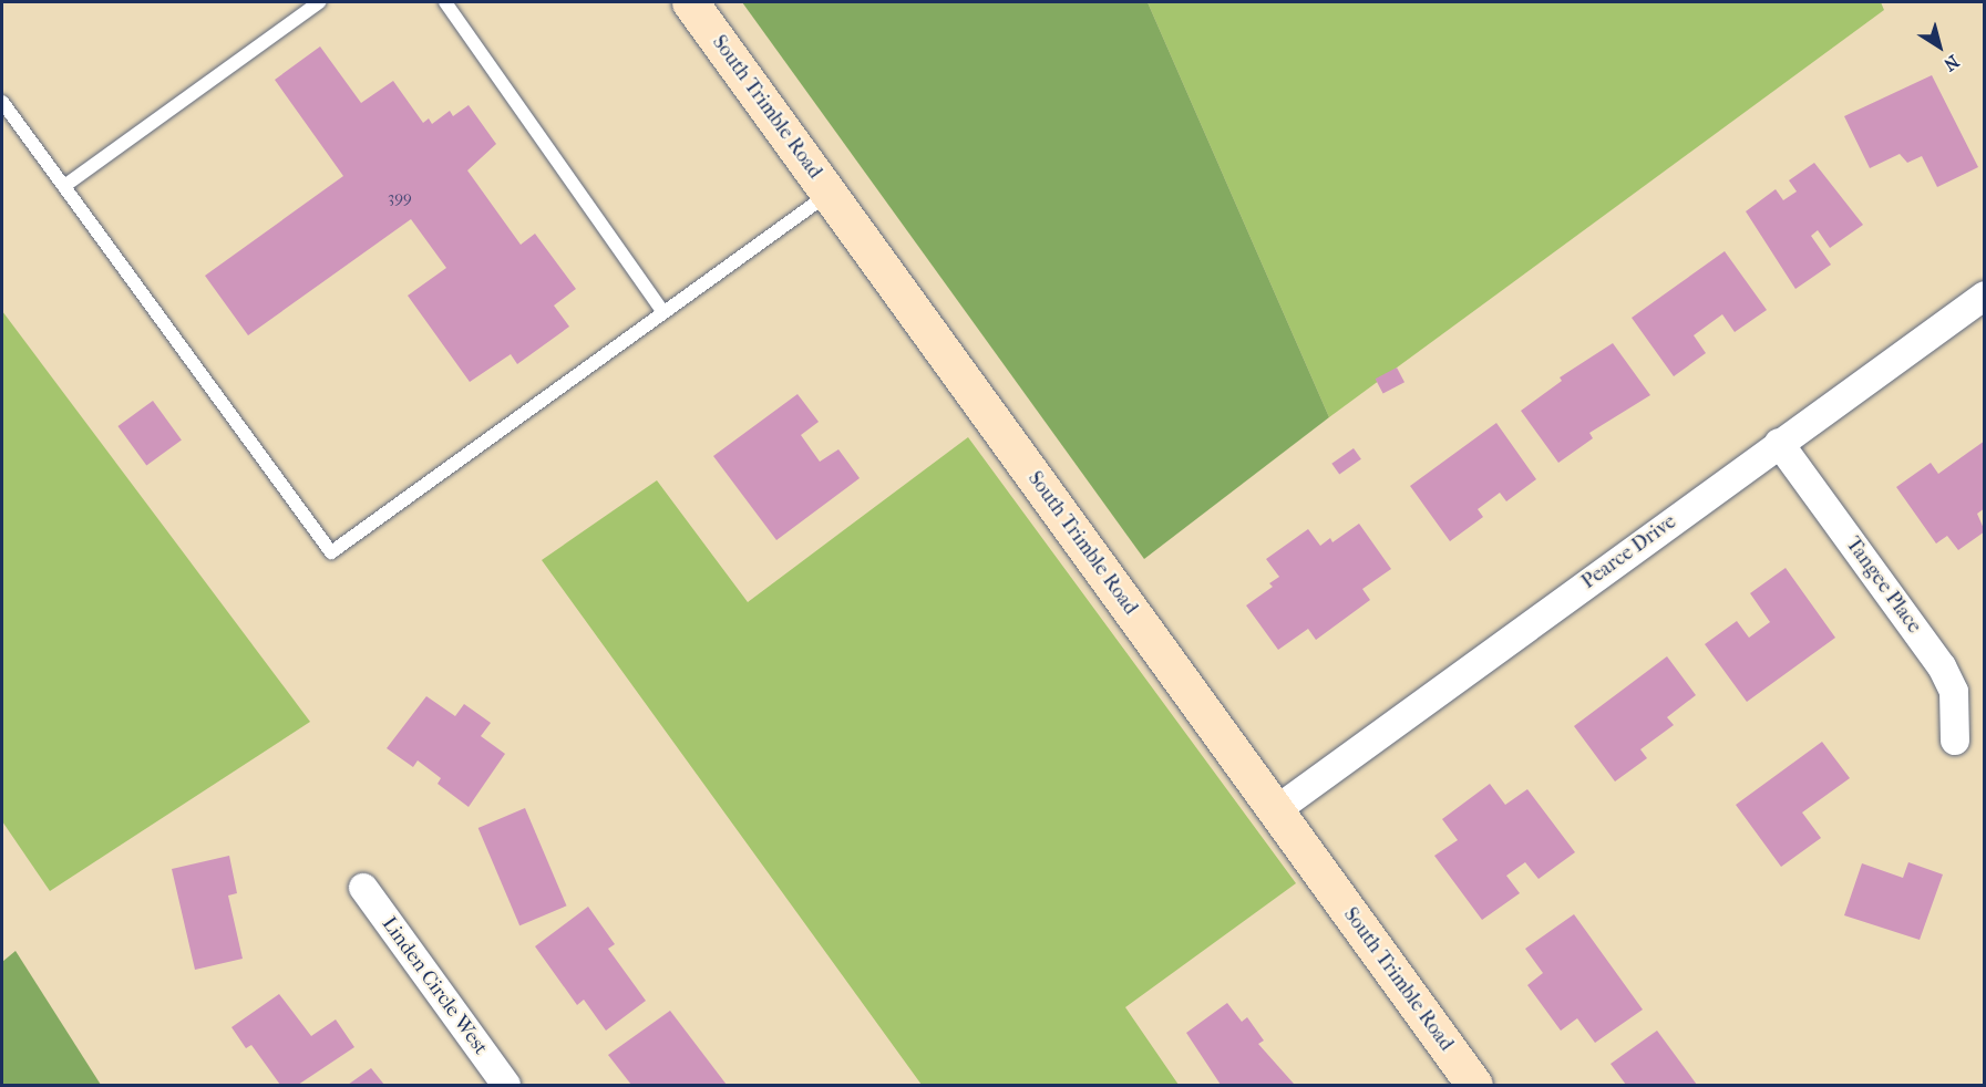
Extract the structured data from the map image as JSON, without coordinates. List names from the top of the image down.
{
  "streets": {
    "main road": ["South Trimble Road"],
    "street": ["Pearce Drive", "Tangee Place", "Linden Circle West"]
  },
  "crossings": [
    ["South Trimble Road", "Pearce Drive"],
    ["Pearce Drive", "Tangee Place"]
  ],
  "house_numbers": ["399"],
  "north": "bottom right"
}
